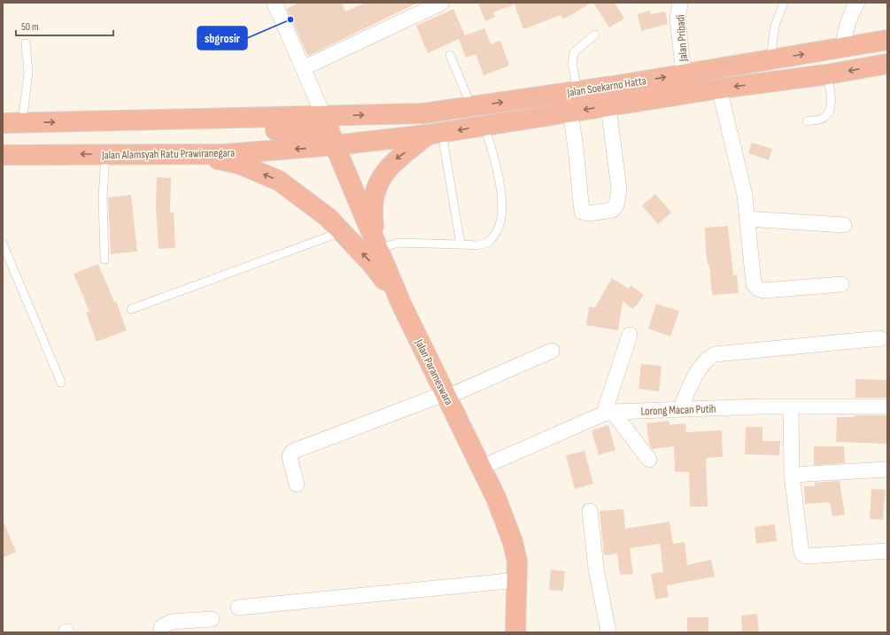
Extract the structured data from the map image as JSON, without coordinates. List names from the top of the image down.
{
  "streets": {
    "highway": ["Jalan Soekarno Hatta", "Jalan Alamsyah Ratu Prawiranegara", "Jalan Parameswara"],
    "street": ["Jalan Pribadi", "Lorong Macan Putih"]
  },
  "crossings": [
    ["Jalan Pribadi", "Jalan Soekarno Hatta"],
    ["Jalan Soekarno Hatta", "Jalan Alamsyah Ratu Prawiranegara"],
    ["Jalan Soekarno Hatta", "Jalan Parameswara"],
    ["Jalan Alamsyah Ratu Prawiranegara", "Jalan Parameswara"],
    ["Jalan Parameswara", "Lorong Macan Putih"]
  ],
  "places": ["sbgrosir"],
  "scale_bar": "50 m"
}
